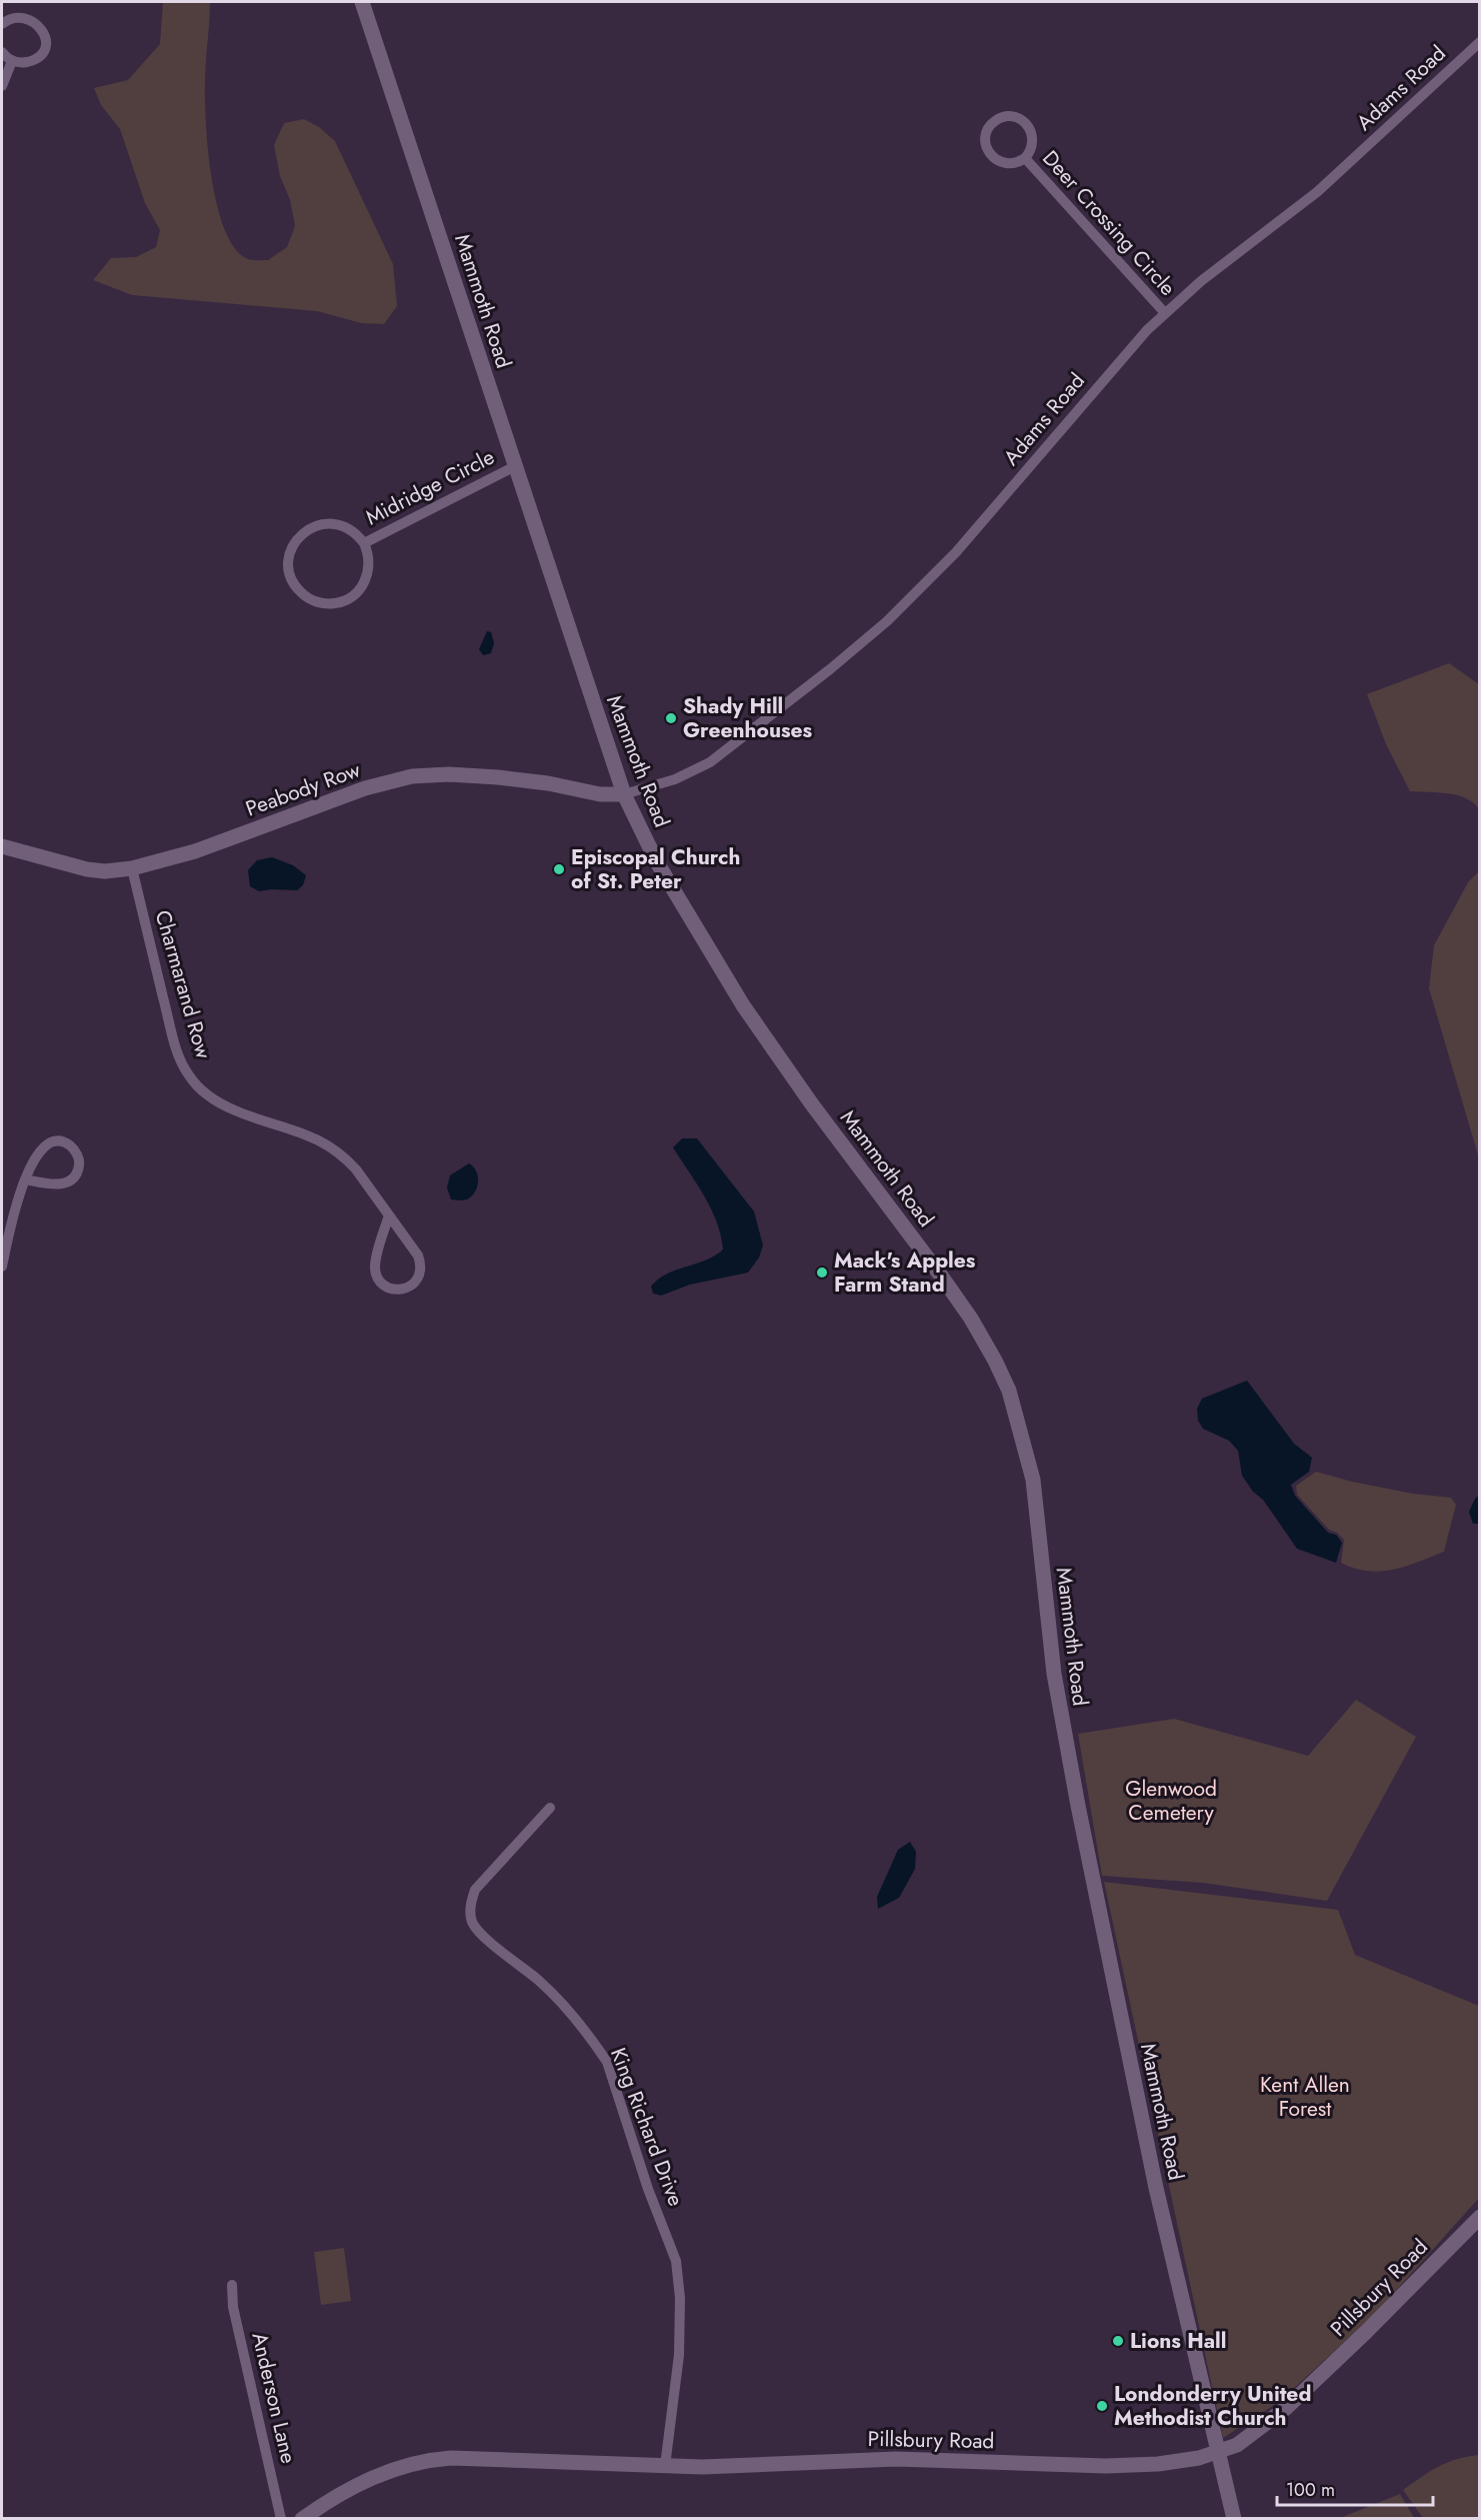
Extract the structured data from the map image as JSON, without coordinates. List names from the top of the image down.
{
  "streets": {
    "main road": ["Mammoth Road", "Peabody Row", "Pillsbury Road"],
    "street": [
      "Adams Road",
      "Deer Crossing Circle",
      "Midridge Circle",
      "Charmarand Row",
      "King Richard Drive",
      "Anderson Lane"
    ]
  },
  "crossings": [
    ["Adams Road", "Deer Crossing Circle"],
    ["Adams Road", "Mammoth Road"],
    ["Adams Road", "Peabody Row"],
    ["Mammoth Road", "Midridge Circle"],
    ["Mammoth Road", "Peabody Row"],
    ["Mammoth Road", "Pillsbury Road"],
    ["Peabody Row", "Charmarand Row"],
    ["King Richard Drive", "Pillsbury Road"]
  ],
  "parks": ["Glenwood Cemetery", "Kent Allen Forest"],
  "places": [
    "Shady Hill Greenhouses",
    "Episcopal Church of St. Peter",
    "Mack's Apples Farm Stand",
    "Lions Hall",
    "Londonderry United Methodist Church"
  ],
  "scale_bar": "100 m"
}
